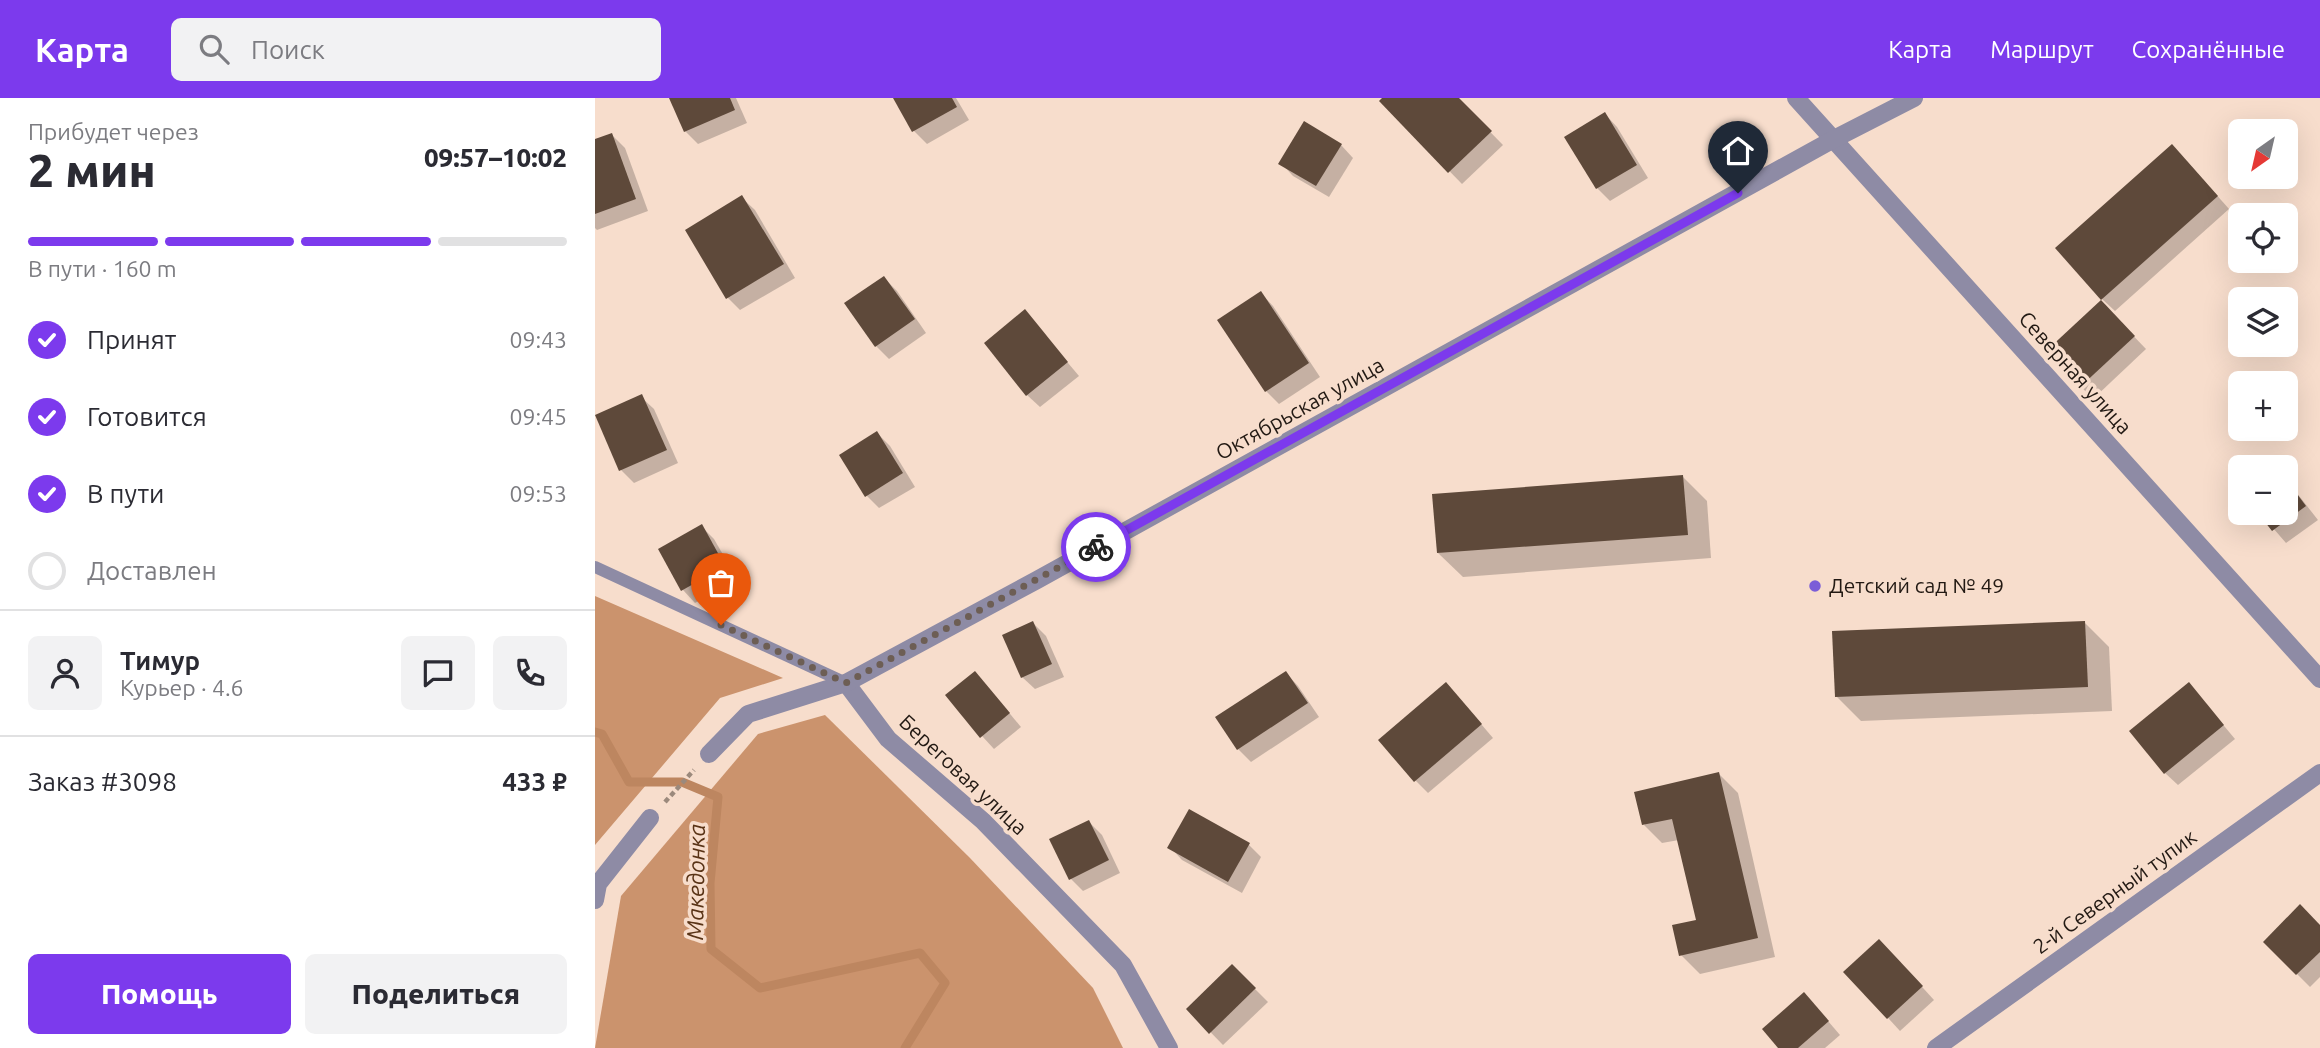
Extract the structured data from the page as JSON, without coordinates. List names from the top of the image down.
{
  "streets": {
    "street": [
      "Северная улица",
      "Октябрьская улица",
      "Береговая улица",
      "2-й Северный тупик"
    ]
  },
  "crossings": [
    ["Северная улица", "Октябрьская улица"],
    ["Октябрьская улица", "Береговая улица"]
  ],
  "water": ["Македонка"],
  "places": ["Детский сад № 49"],
  "north": "bottom left",
  "page": {
    "header": "Карта",
    "search": "Поиск",
    "nav": ["Карта", "Маршрут", "Сохранённые"],
    "heading": ["2 мин", "Прибудет через", "09:57–10:02"],
    "panel": [
      "Тимур",
      "Курьер · 4.6",
      "Заказ #3098",
      "433 ₽"
    ],
    "map_buttons": ["+", "−"],
    "bar": "В пути · 160 m",
    "list": [
      ["Принят", "09:43"],
      ["Готовится", "09:45"],
      ["В пути", "09:53"],
      "Доставлен"
    ],
    "buttons": ["Помощь", "Поделиться"]
  }
}
